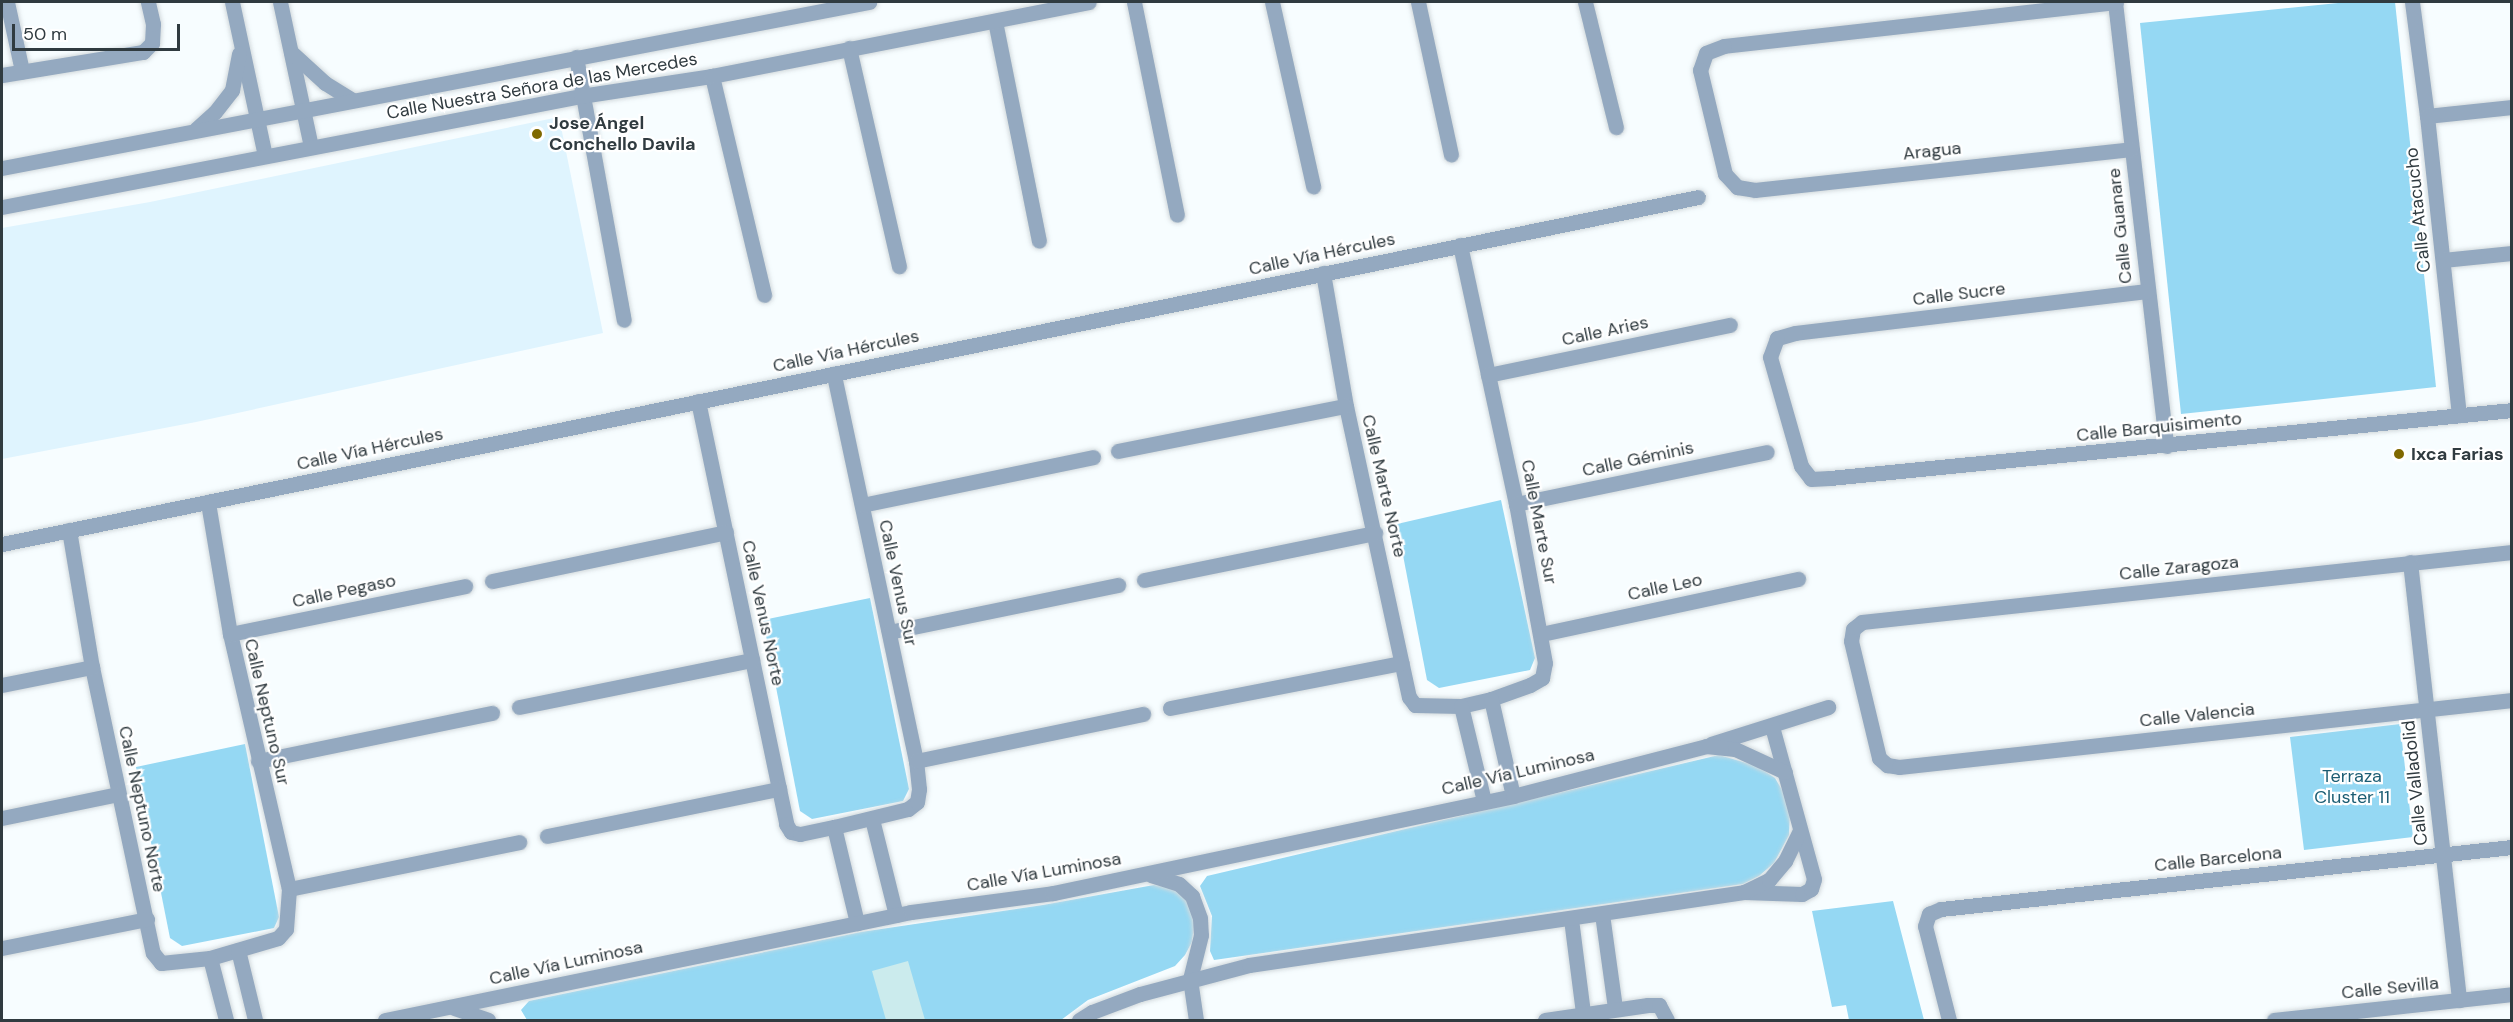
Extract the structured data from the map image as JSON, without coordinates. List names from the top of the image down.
{
  "streets": {
    "street": [
      "Calle Nuestra Señora de las Mercedes",
      "Aragua",
      "Calle Atacucho",
      "Calle Guanare",
      "Calle Vía Hércules",
      "Calle Sucre",
      "Calle Aries",
      "Calle Barquisimento",
      "Calle Géminis",
      "Calle Marte Norte",
      "Calle Marte Sur",
      "Calle Zaragoza",
      "Calle Venus Sur",
      "Calle Leo",
      "Calle Pegaso",
      "Calle Venus Norte",
      "Calle Neptuno Sur",
      "Calle Valencia",
      "Calle Vía Luminosa",
      "Calle Valladolid",
      "Calle Neptuno Norte",
      "Calle Barcelona",
      "Calle Sevilla"
    ]
  },
  "crossings": [
    ["Aragua", "Calle Guanare"],
    ["Calle Atacucho", "Calle Barquisimento"],
    ["Calle Guanare", "Calle Sucre"],
    ["Calle Guanare", "Calle Barquisimento"],
    ["Calle Vía Hércules", "Calle Marte Norte"],
    ["Calle Vía Hércules", "Calle Marte Sur"],
    ["Calle Vía Hércules", "Calle Venus Sur"],
    ["Calle Vía Hércules", "Calle Venus Norte"],
    ["Calle Vía Hércules", "Calle Neptuno Sur"],
    ["Calle Vía Hércules", "Calle Neptuno Norte"],
    ["Calle Sucre", "Calle Barquisimento"],
    ["Calle Aries", "Calle Marte Sur"],
    ["Calle Géminis", "Calle Marte Sur"],
    ["Calle Marte Norte", "Calle Marte Sur"],
    ["Calle Marte Sur", "Calle Leo"],
    ["Calle Zaragoza", "Calle Valencia"],
    ["Calle Zaragoza", "Calle Valladolid"],
    ["Calle Pegaso", "Calle Neptuno Sur"],
    ["Calle Neptuno Sur", "Calle Neptuno Norte"],
    ["Calle Valencia", "Calle Valladolid"],
    ["Calle Valladolid", "Calle Barcelona"],
    ["Calle Valladolid", "Calle Sevilla"]
  ],
  "parks": ["Terraza Cluster 11"],
  "places": ["Jose Ángel Conchello Davila", "Ixca Farias"],
  "scale_bar": "50 m"
}
